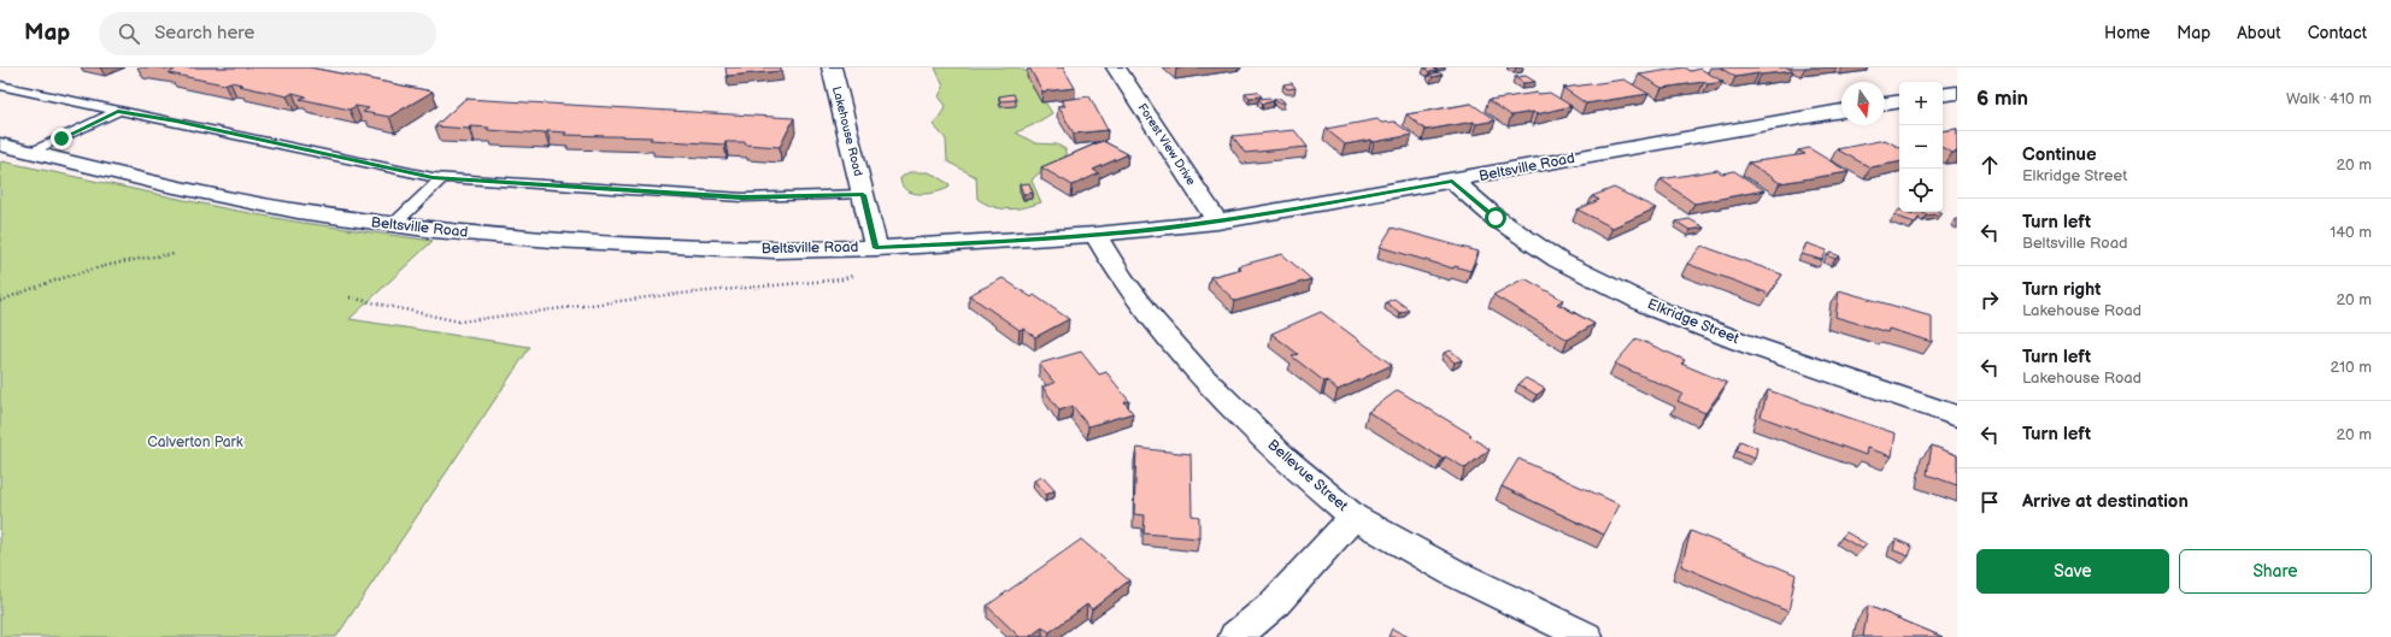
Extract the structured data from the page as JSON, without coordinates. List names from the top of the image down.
{
  "streets": {
    "street": [
      "Lakehouse Road",
      "Forest View Drive",
      "Beltsville Road",
      "Elkridge Street",
      "Bellevue Street"
    ]
  },
  "crossings": [
    ["Lakehouse Road", "Beltsville Road"],
    ["Forest View Drive", "Beltsville Road"],
    ["Beltsville Road", "Elkridge Street"],
    ["Beltsville Road", "Bellevue Street"]
  ],
  "parks": ["Calverton Park"],
  "north": "bottom",
  "page": {
    "header": "Map",
    "search": "Search here",
    "nav": [
      "Home",
      "Map",
      "About",
      "Contact"
    ],
    "heading": ["6 min", "Walk · 410 m"],
    "map_buttons": ["+", "−"],
    "list": [
      ["Continue", "Elkridge Street", "20 m"],
      ["Turn left", "Beltsville Road", "140 m"],
      ["Turn right", "Lakehouse Road", "20 m"],
      ["Turn left", "Lakehouse Road", "210 m"],
      ["Turn left", "20 m"],
      "Arrive at destination"
    ],
    "buttons": ["Save", "Share"]
  }
}
